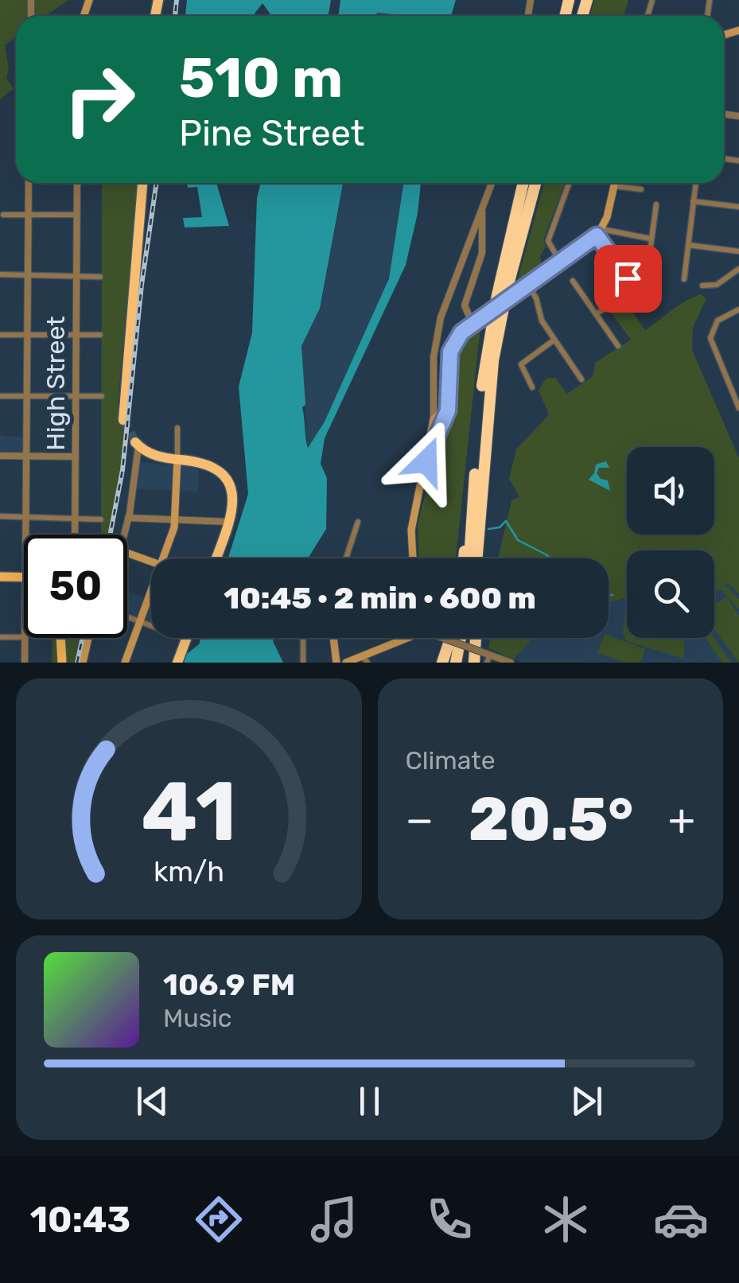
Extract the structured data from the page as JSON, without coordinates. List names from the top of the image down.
{
  "streets": {
    "street": ["High Street"]
  },
  "page": {
    "turn": ["510 m", "Pine Street"],
    "limit": "50",
    "trip": "10:45 · 2 min · 600 m",
    "tile": "Climate",
    "heat": ["−", "20.5°", "+"],
    "song": ["106.9 FM", "Music"],
    "tabs": "10:43",
    "gauge": ["41", "km/h"]
  }
}
